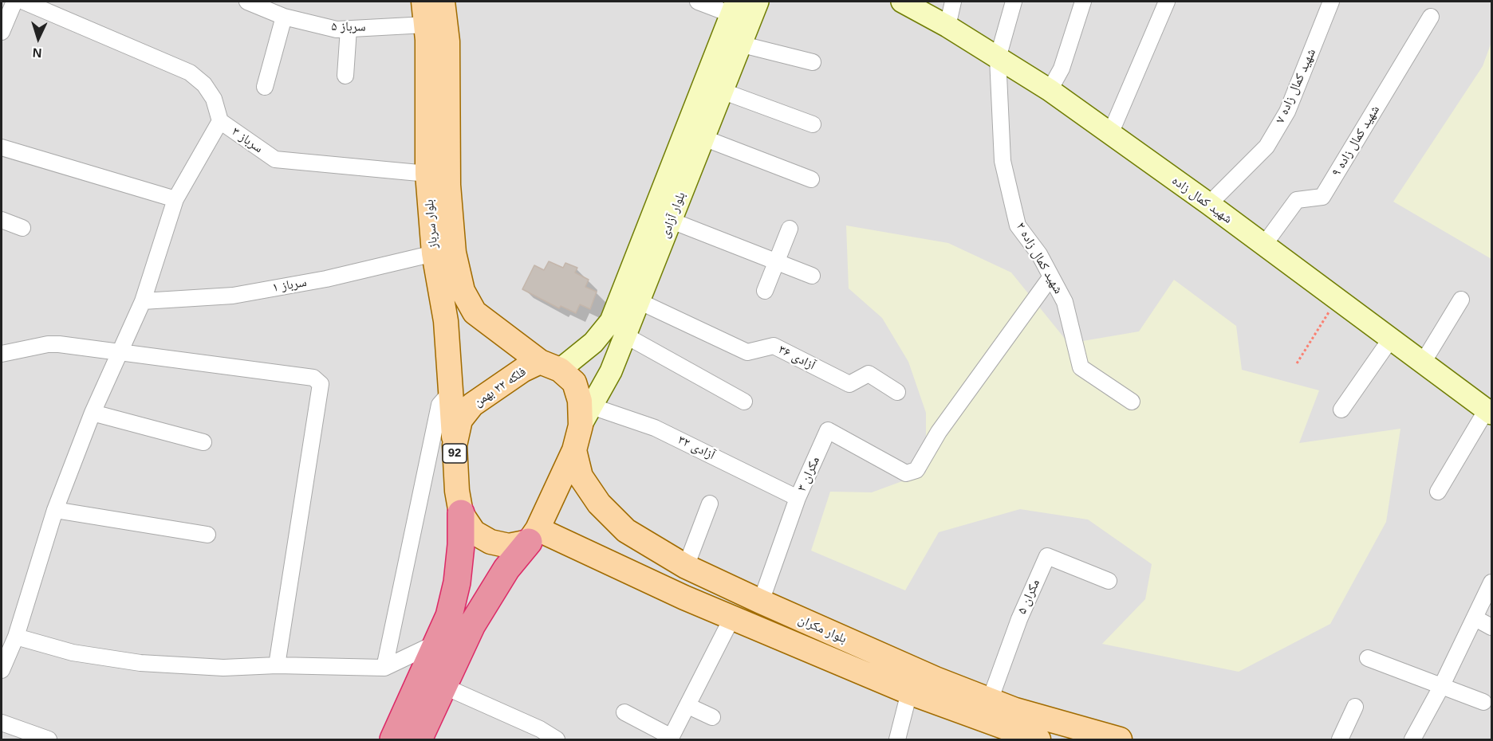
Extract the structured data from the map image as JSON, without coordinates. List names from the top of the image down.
{
  "streets": {
    "highway": ["92"],
    "main road": [
      "شهید کمال زاده",
      "بلوار آزادی",
      "بلوار سرباز",
      "فلکه ۲۲ بهمن",
      "بلوار مکران"
    ],
    "street": [
      "سرباز ۵",
      "شهید کمال زاده ۷",
      "سرباز ۳",
      "شهید کمال زاده ۹",
      "شهید کمال زاده ۲",
      "سرباز ۱",
      "آزادی ۳۶",
      "آزادی ۳۲",
      "مکران ۳",
      "مکران ۵"
    ]
  },
  "crossings": [
    ["سرباز ۵", "بلوار سرباز"],
    ["شهید کمال زاده ۷", "شهید کمال زاده"],
    ["سرباز ۳", "بلوار سرباز"],
    ["شهید کمال زاده ۹", "شهید کمال زاده"],
    ["شهید کمال زاده", "شهید کمال زاده ۲"],
    ["بلوار آزادی", "بلوار سرباز"],
    ["بلوار آزادی", "آزادی ۳۶"],
    ["بلوار آزادی", "فلکه ۲۲ بهمن"],
    ["بلوار آزادی", "آزادی ۳۲"],
    ["بلوار آزادی", "92"],
    ["بلوار آزادی", "بلوار مکران"],
    ["بلوار سرباز", "سرباز ۱"],
    ["بلوار سرباز", "فلکه ۲۲ بهمن"],
    ["بلوار سرباز", "آزادی ۳۲"],
    ["بلوار سرباز", "92"],
    ["بلوار سرباز", "بلوار مکران"],
    ["شهید کمال زاده ۲", "مکران ۳"],
    ["فلکه ۲۲ بهمن", "آزادی ۳۲"],
    ["فلکه ۲۲ بهمن", "92"],
    ["فلکه ۲۲ بهمن", "بلوار مکران"],
    ["آزادی ۳۲", "92"],
    ["آزادی ۳۲", "مکران ۳"],
    ["آزادی ۳۲", "بلوار مکران"],
    ["92", "بلوار مکران"],
    ["مکران ۳", "بلوار مکران"],
    ["مکران ۵", "بلوار مکران"]
  ],
  "north": "bottom"
}
